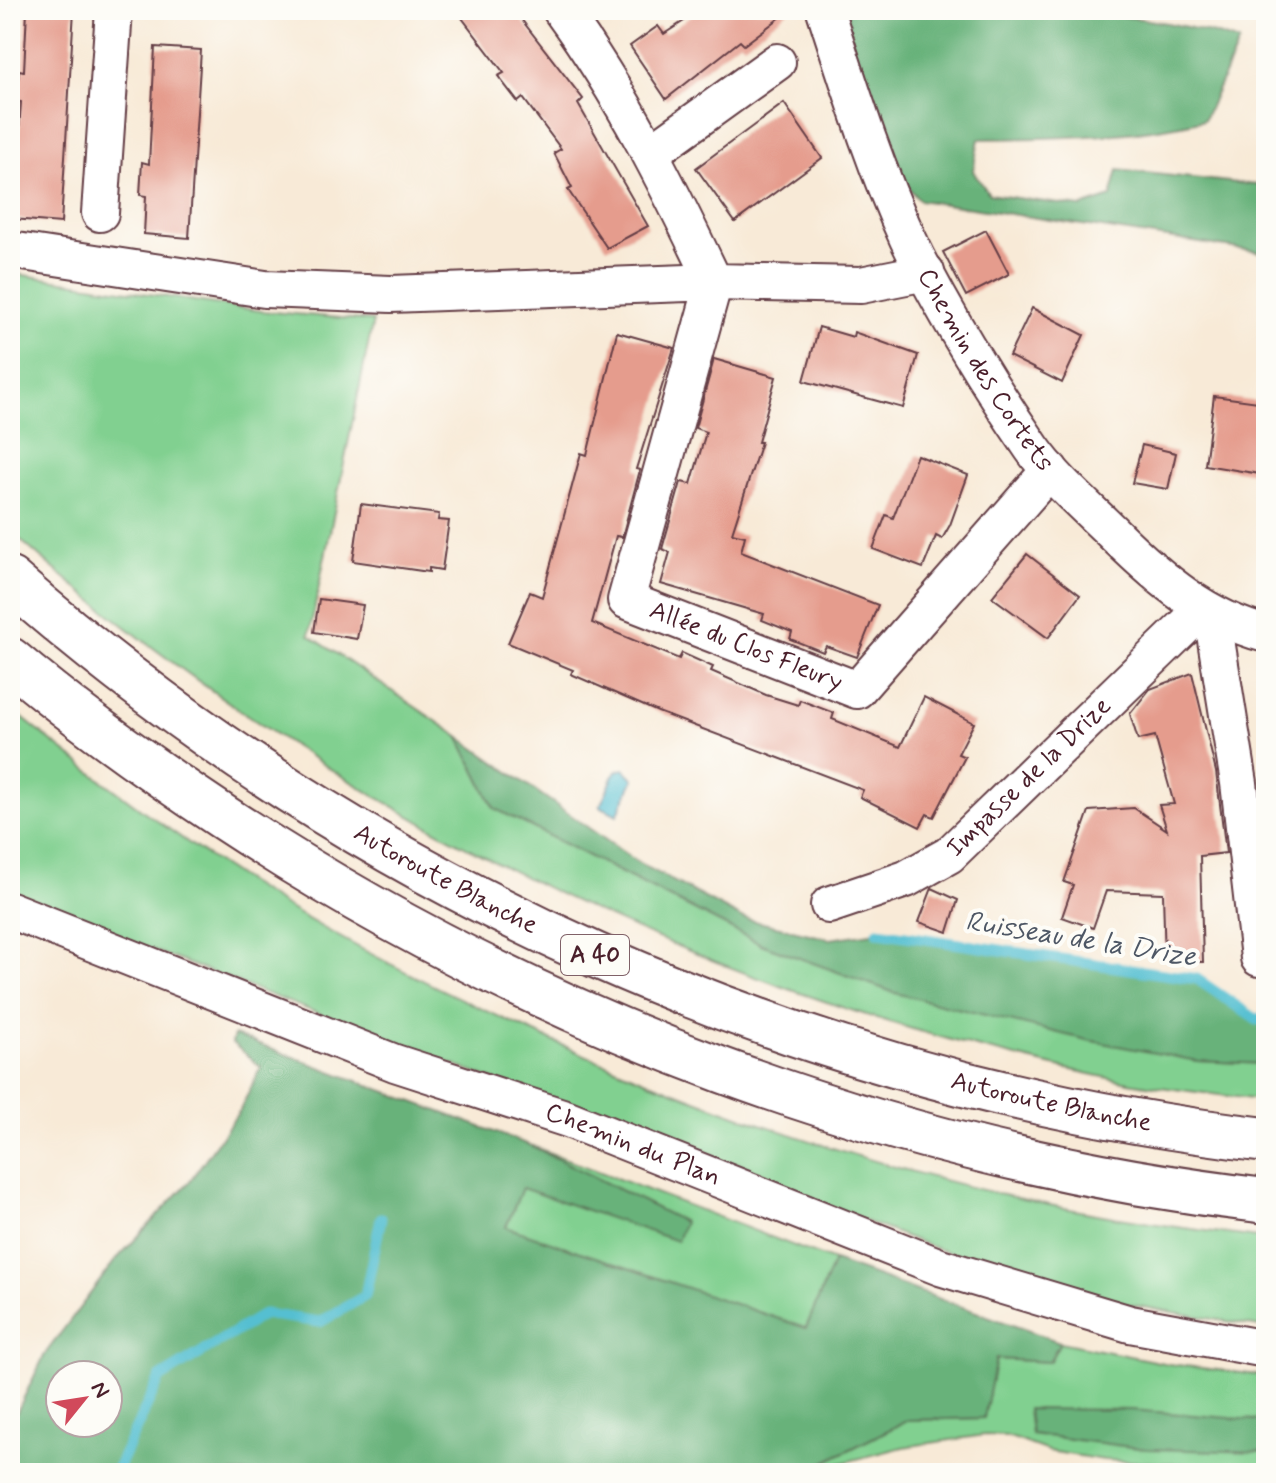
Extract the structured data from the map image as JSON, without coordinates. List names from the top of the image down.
{
  "streets": {
    "highway": ["Autoroute Blanche", "A 40"],
    "street": [
      "Chemin des Cortets",
      "Allée du Clos Fleury",
      "Impasse de la Drize",
      "Chemin du Plan"
    ]
  },
  "crossings": [
    ["Chemin des Cortets", "Allée du Clos Fleury"],
    ["Chemin des Cortets", "Impasse de la Drize"]
  ],
  "water": ["Ruisseau de la Drize"],
  "north": "top right"
}
